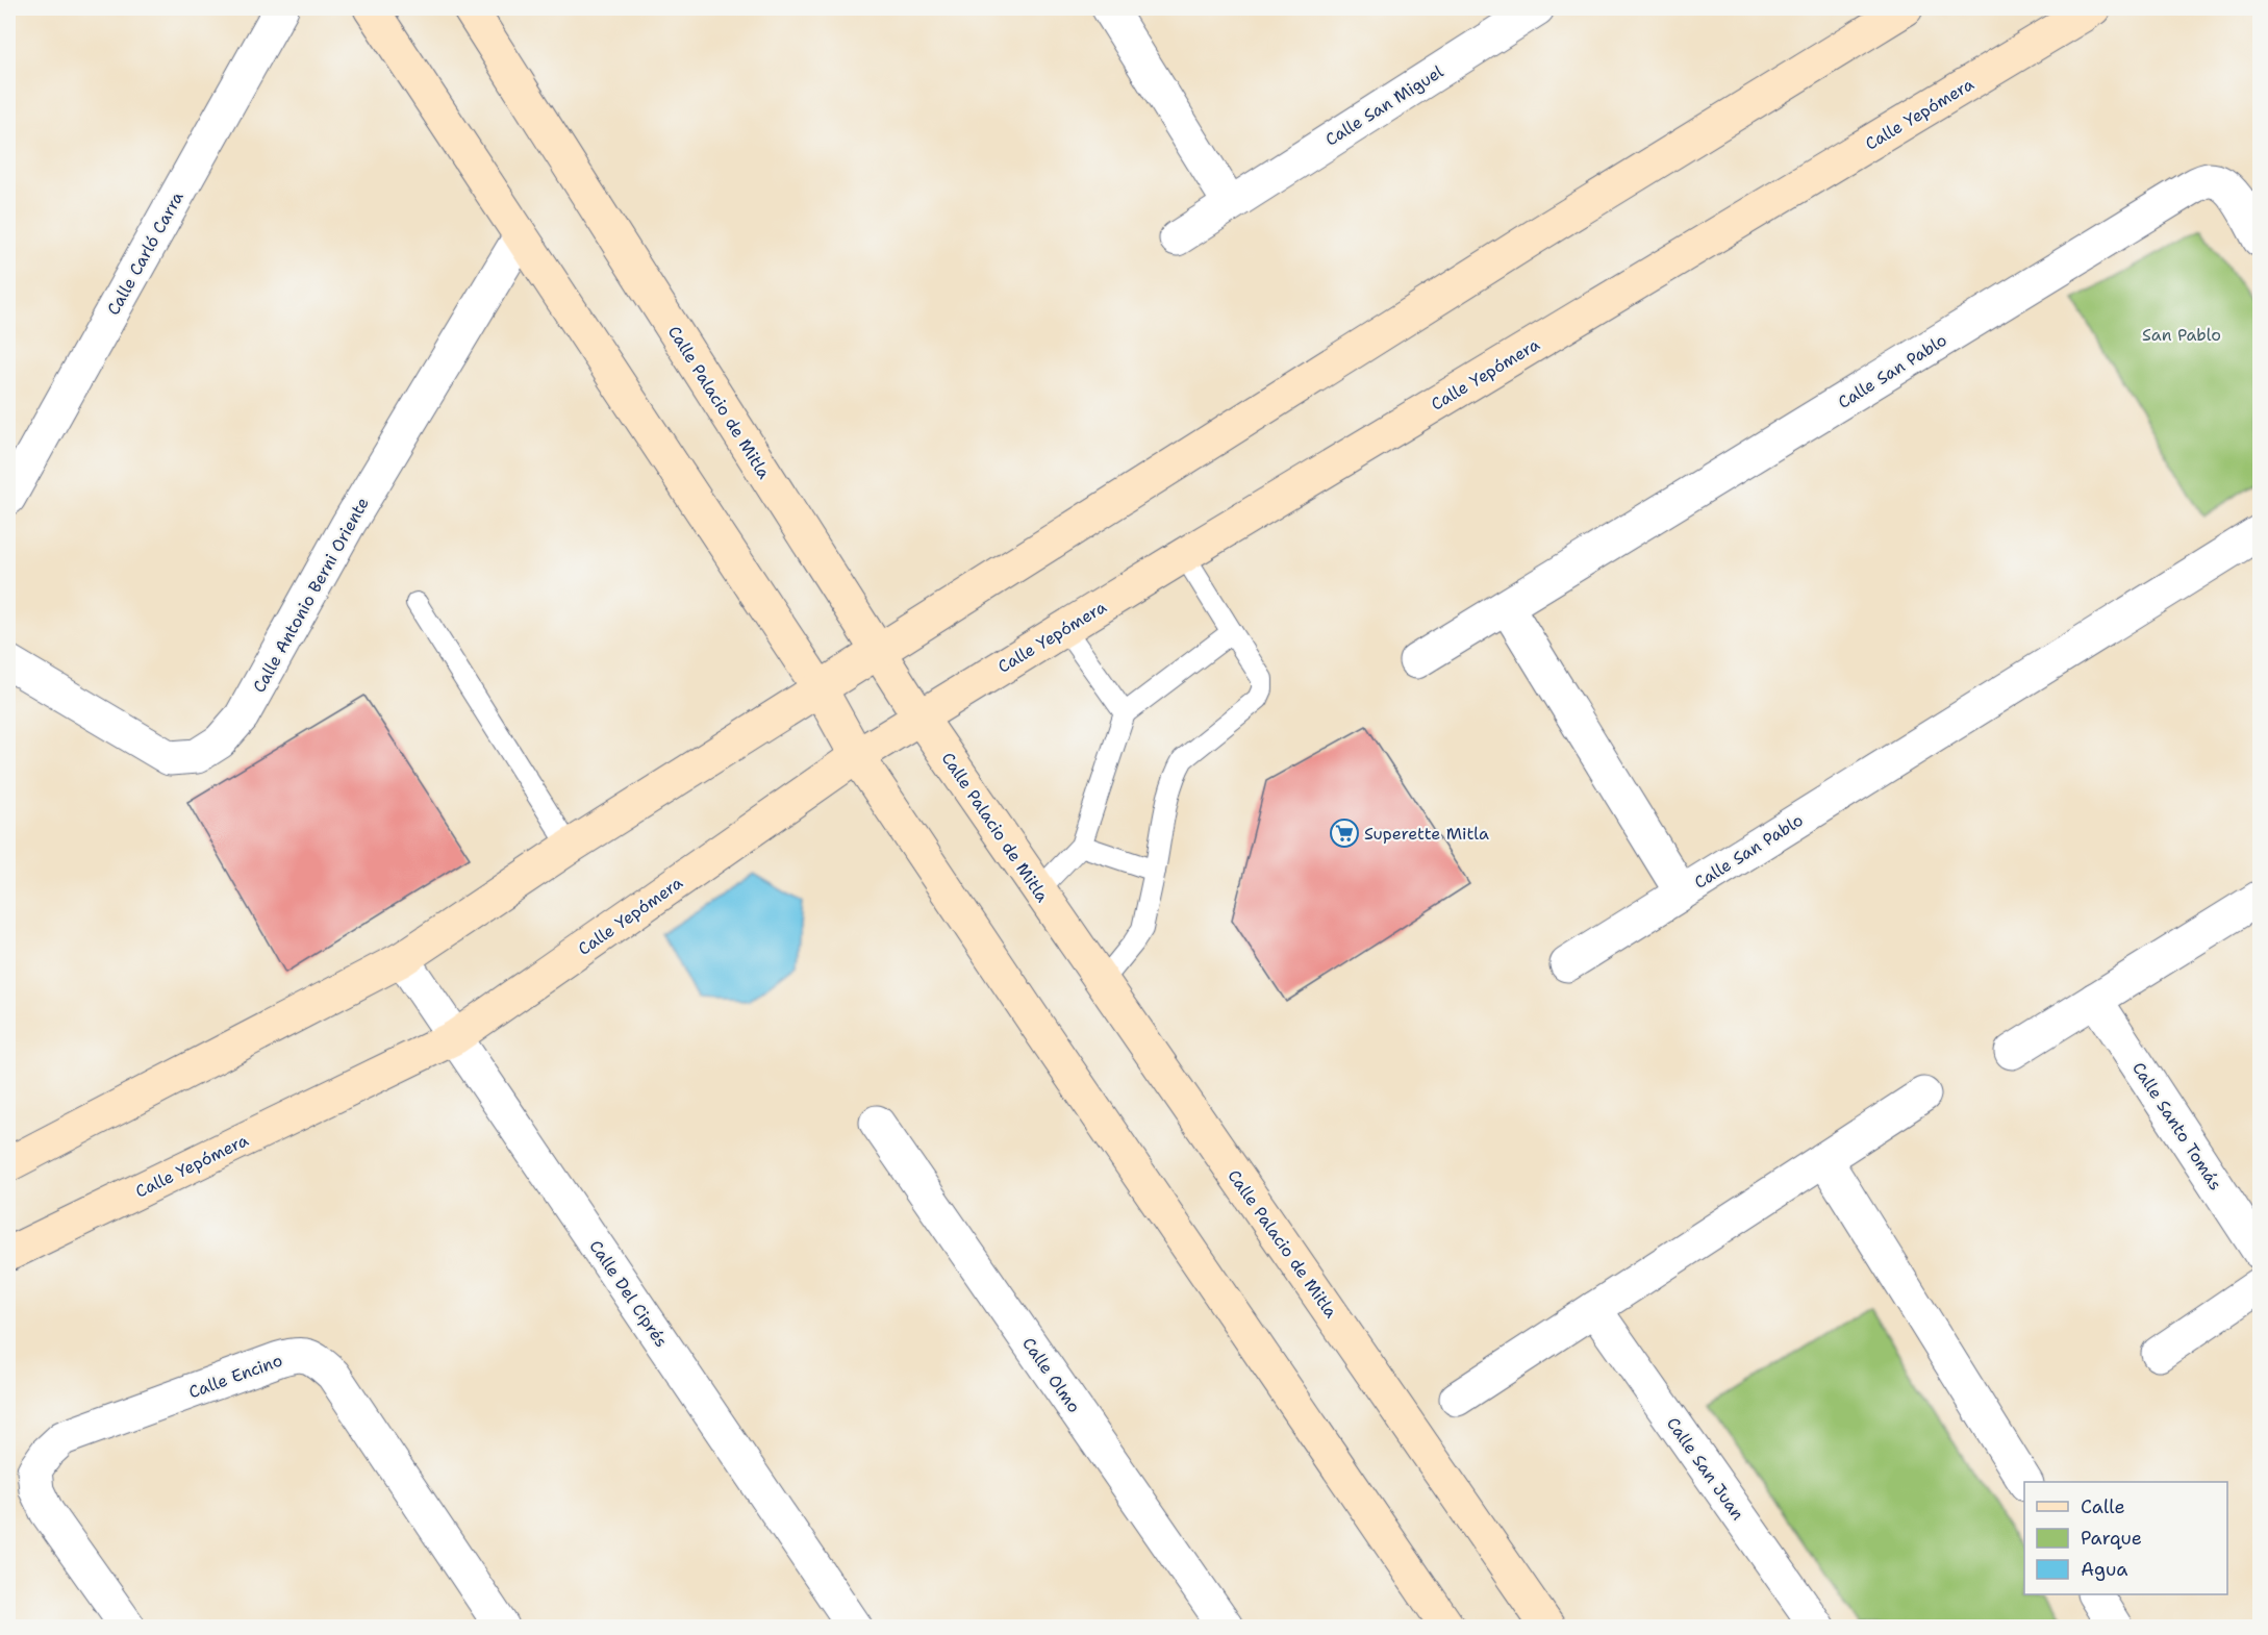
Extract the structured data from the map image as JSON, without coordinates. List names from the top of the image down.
{
  "streets": {
    "main road": ["Calle Yepómera", "Calle Palacio de Mitla"],
    "street": [
      "Calle San Miguel",
      "Calle Carló Carra",
      "Calle San Pablo",
      "Calle Antonio Berni Oriente",
      "Calle Santo Tomás",
      "Calle Del Ciprés",
      "Calle Olmo",
      "Calle Encino",
      "Calle San Juan"
    ]
  },
  "crossings": [
    ["Calle Yepómera", "Calle Palacio de Mitla"],
    ["Calle Yepómera", "Calle Del Ciprés"]
  ],
  "parks": ["San Pablo"],
  "places": {
    "supermarket": ["Superette Mitla"]
  },
  "legend": ["Calle", "Parque", "Agua"]
}
